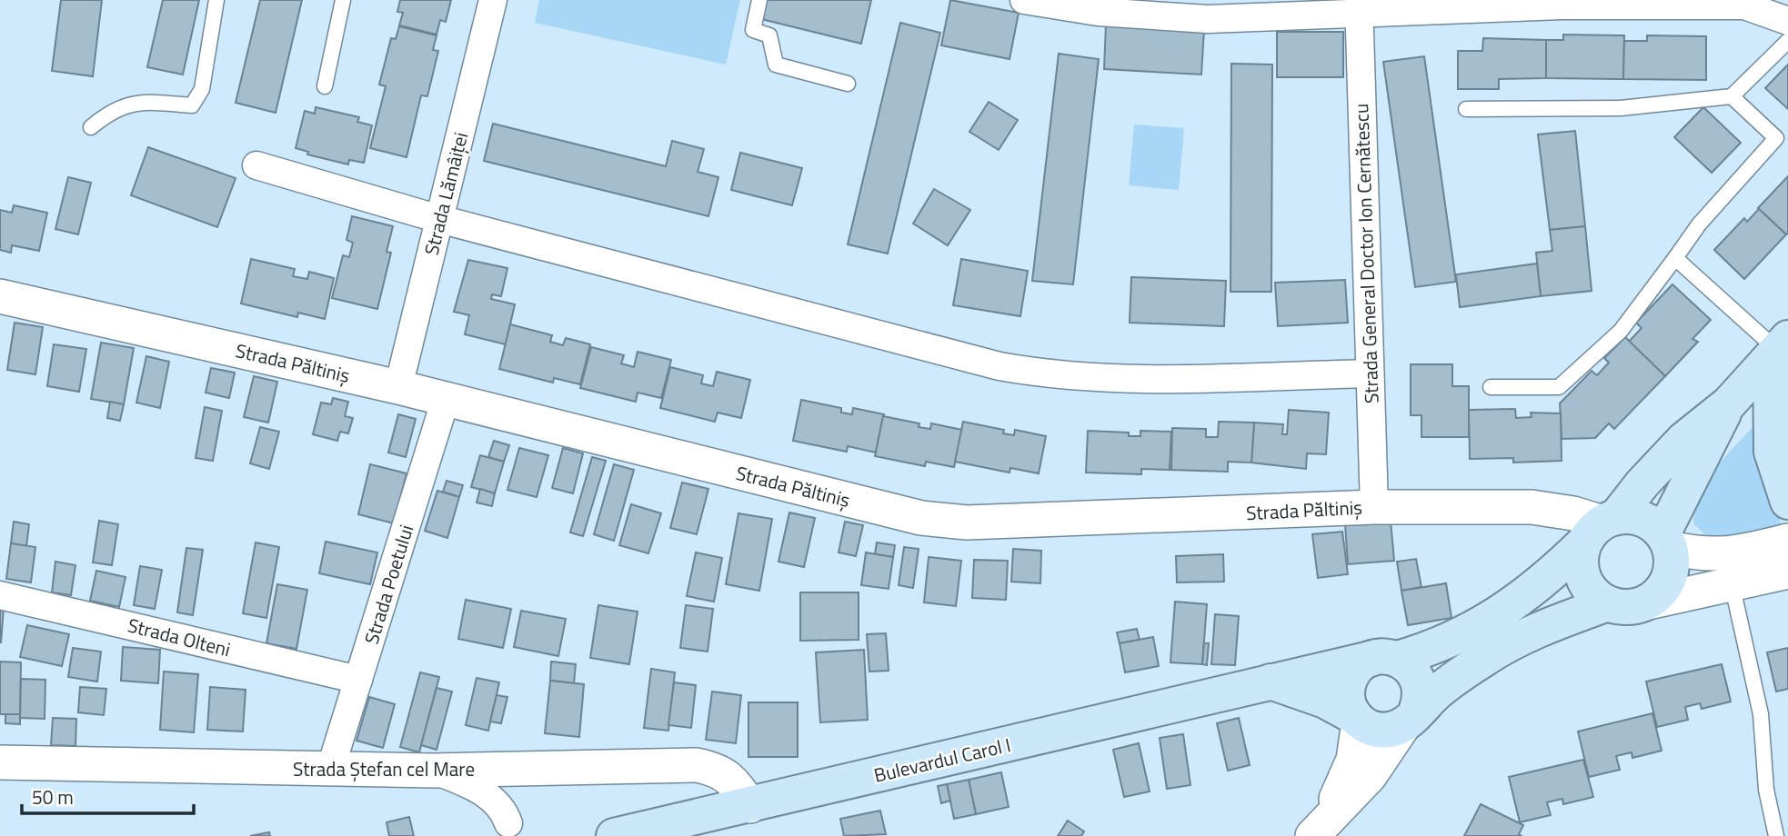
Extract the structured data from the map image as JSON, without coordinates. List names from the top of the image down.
{
  "streets": {
    "main road": ["Bulevardul Carol I"],
    "street": [
      "Strada Lămâiței",
      "Strada General Doctor Ion Cernătescu",
      "Strada Păltiniș",
      "Strada Poetului",
      "Strada Olteni",
      "Strada Ștefan cel Mare"
    ]
  },
  "crossings": [
    ["Strada Lămâiței", "Strada Păltiniș"],
    ["Strada General Doctor Ion Cernătescu", "Strada Păltiniș"],
    ["Strada Păltiniș", "Strada Poetului"],
    ["Strada Păltiniș", "Bulevardul Carol I"],
    ["Strada Poetului", "Strada Olteni"],
    ["Strada Poetului", "Strada Ștefan cel Mare"],
    ["Bulevardul Carol I", "Strada Ștefan cel Mare"]
  ],
  "scale_bar": "50 m"
}
